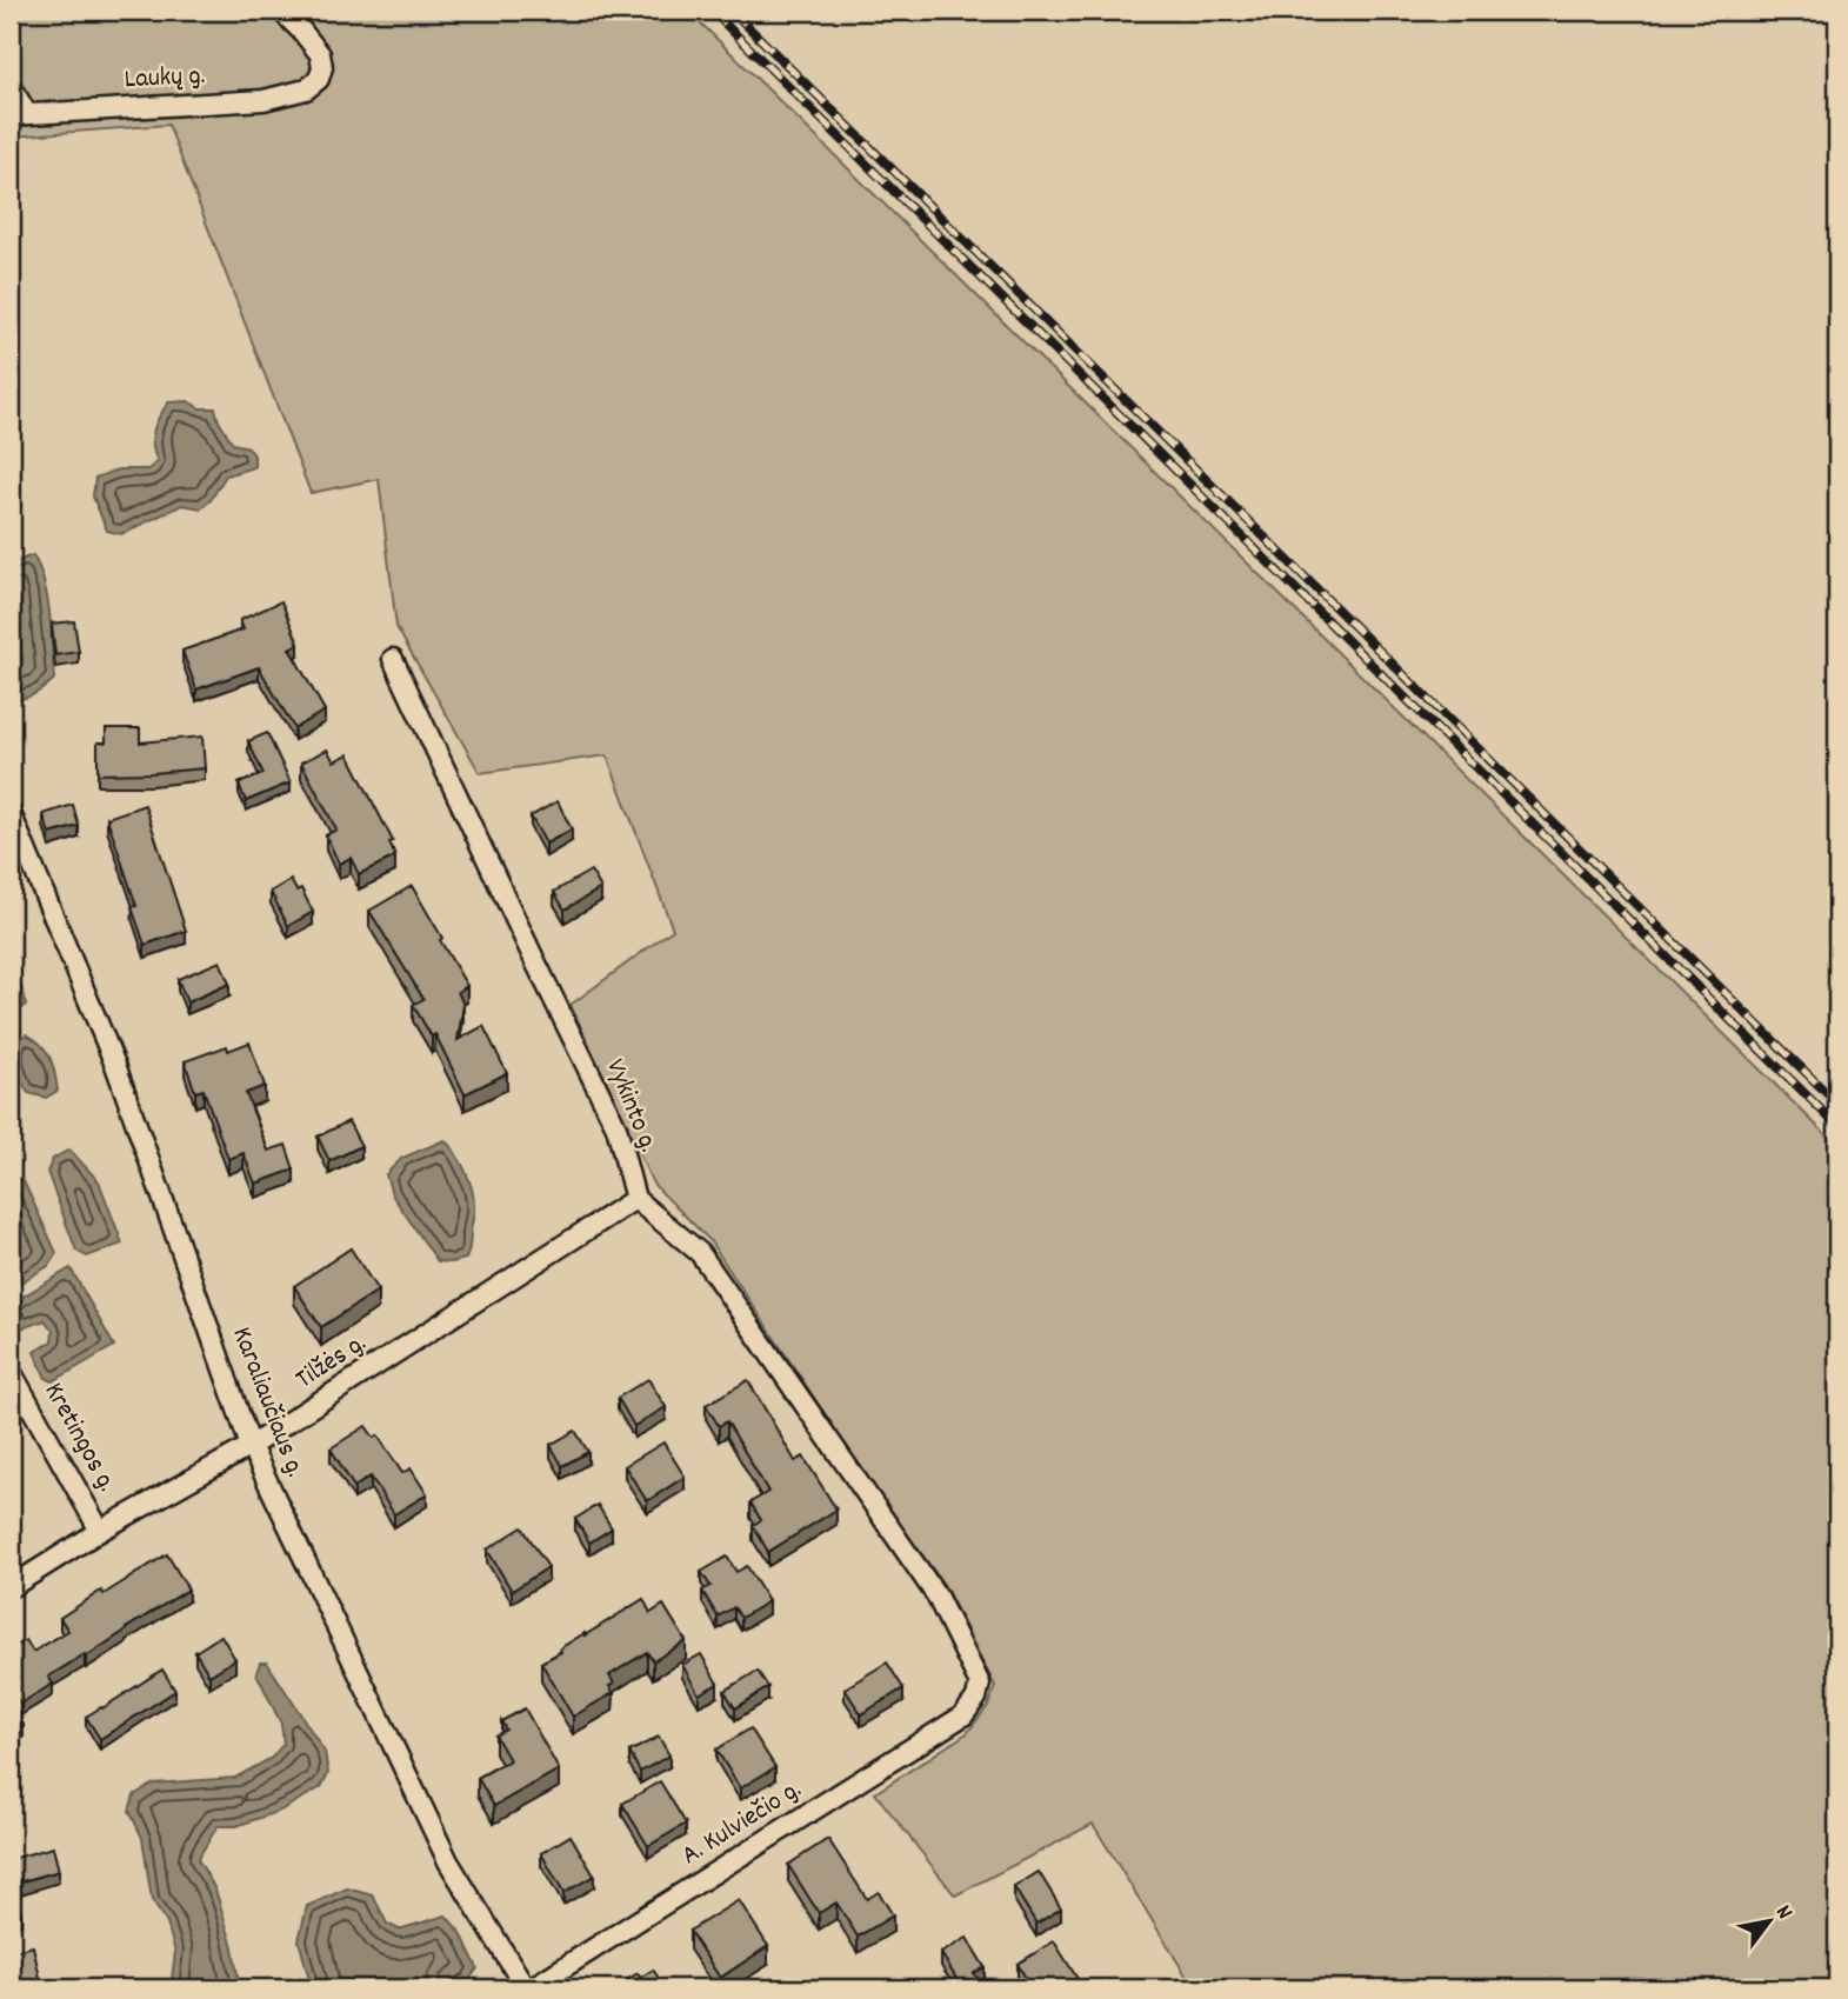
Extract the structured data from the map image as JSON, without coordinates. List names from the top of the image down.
{
  "streets": {
    "street": [
      "Laukų g.",
      "Vykinto g.",
      "Tilžės g.",
      "Karaliaučiaus g.",
      "Kretingos g.",
      "A. Kulviečio g."
    ]
  },
  "crossings": [
    ["Vykinto g.", "Tilžės g."],
    ["Vykinto g.", "A. Kulviečio g."],
    ["Tilžės g.", "Karaliaučiaus g."],
    ["Tilžės g.", "Kretingos g."],
    ["Tilžės g.", "A. Kulviečio g."],
    ["Karaliaučiaus g.", "A. Kulviečio g."]
  ],
  "north": "top right"
}
